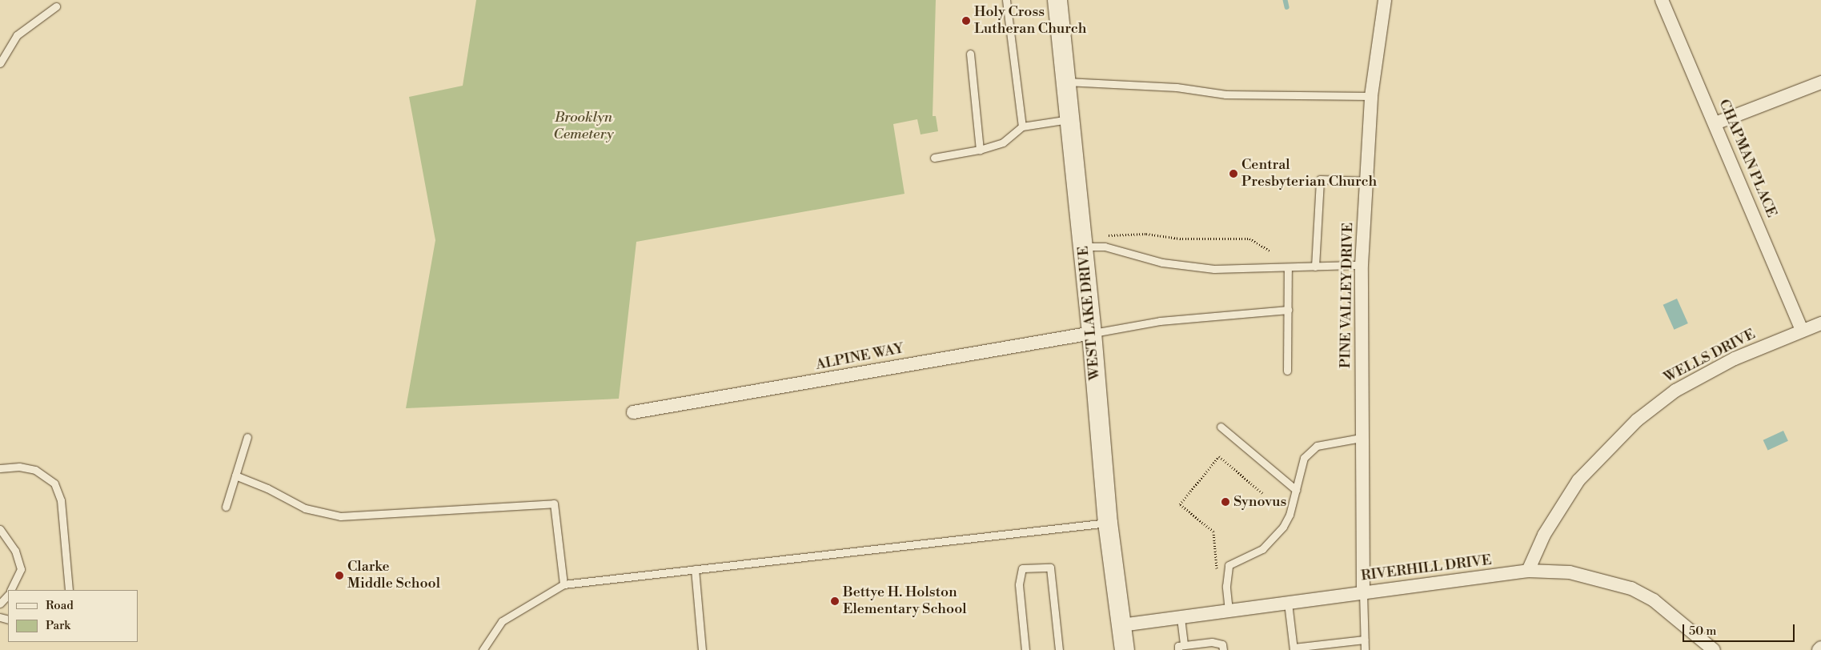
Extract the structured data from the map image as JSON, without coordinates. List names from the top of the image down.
{
  "streets": {
    "main road": ["WEST LAKE DRIVE"],
    "street": [
      "CHAPMAN PLACE",
      "PINE VALLEY DRIVE",
      "WELLS DRIVE",
      "ALPINE WAY",
      "RIVERHILL DRIVE"
    ]
  },
  "crossings": [
    ["CHAPMAN PLACE", "WELLS DRIVE"],
    ["PINE VALLEY DRIVE", "RIVERHILL DRIVE"],
    ["WEST LAKE DRIVE", "ALPINE WAY"],
    ["WEST LAKE DRIVE", "RIVERHILL DRIVE"],
    ["WELLS DRIVE", "RIVERHILL DRIVE"]
  ],
  "parks": ["Brooklyn Cemetery"],
  "places": [
    "Holy Cross Lutheran Church",
    "Central Presbyterian Church",
    "Synovus",
    "Clarke Middle School",
    "Bettye H. Holston Elementary School"
  ],
  "legend": ["Road", "Park"],
  "scale_bar": "50 m"
}
